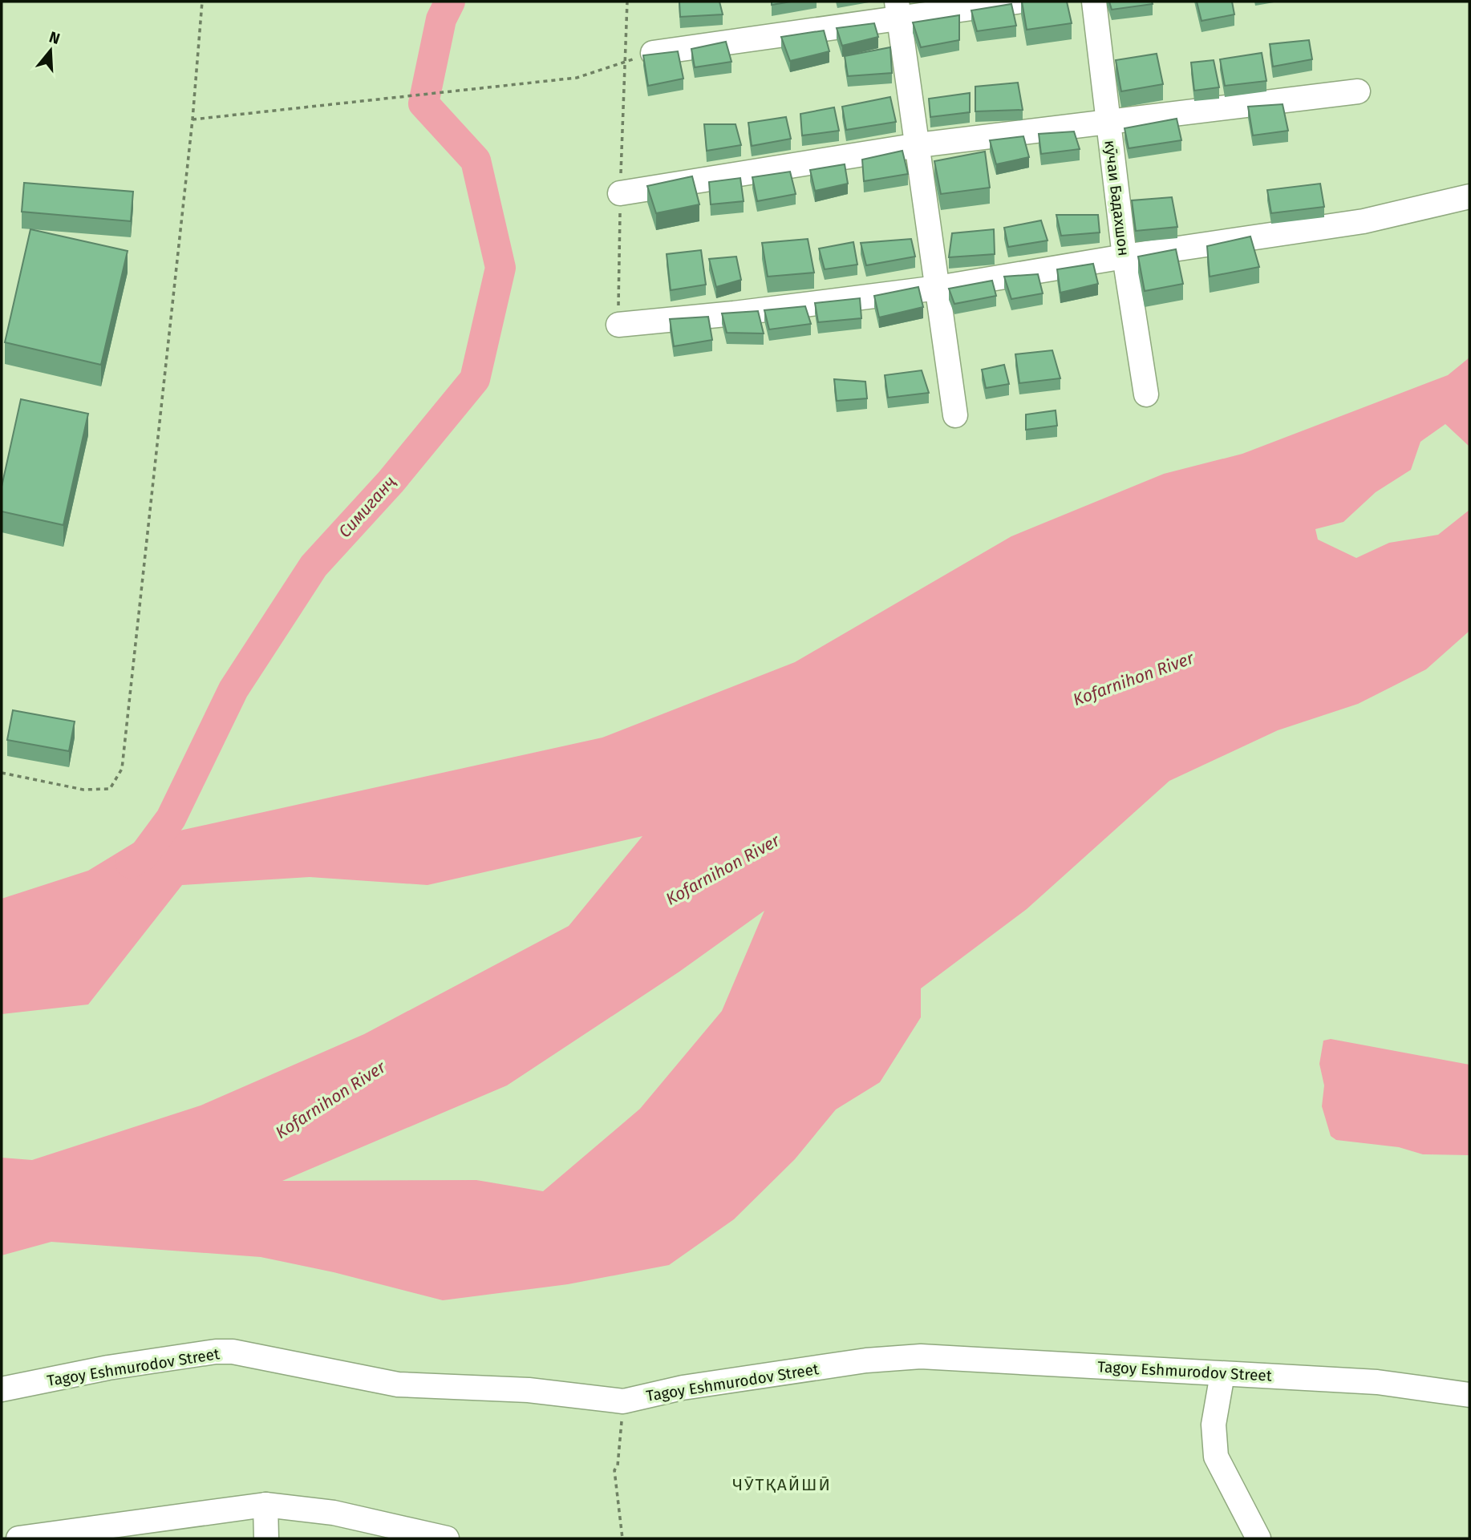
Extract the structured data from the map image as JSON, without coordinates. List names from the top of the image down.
{
  "streets": {
    "street": ["кӯчаи Бадахшон", "Tagoy Eshmurodov Street"]
  },
  "districts": ["ЧӮТҚАЙШӢ"],
  "water": ["Симиганҷ", "Kofarnihon River"],
  "north": "top"
}
